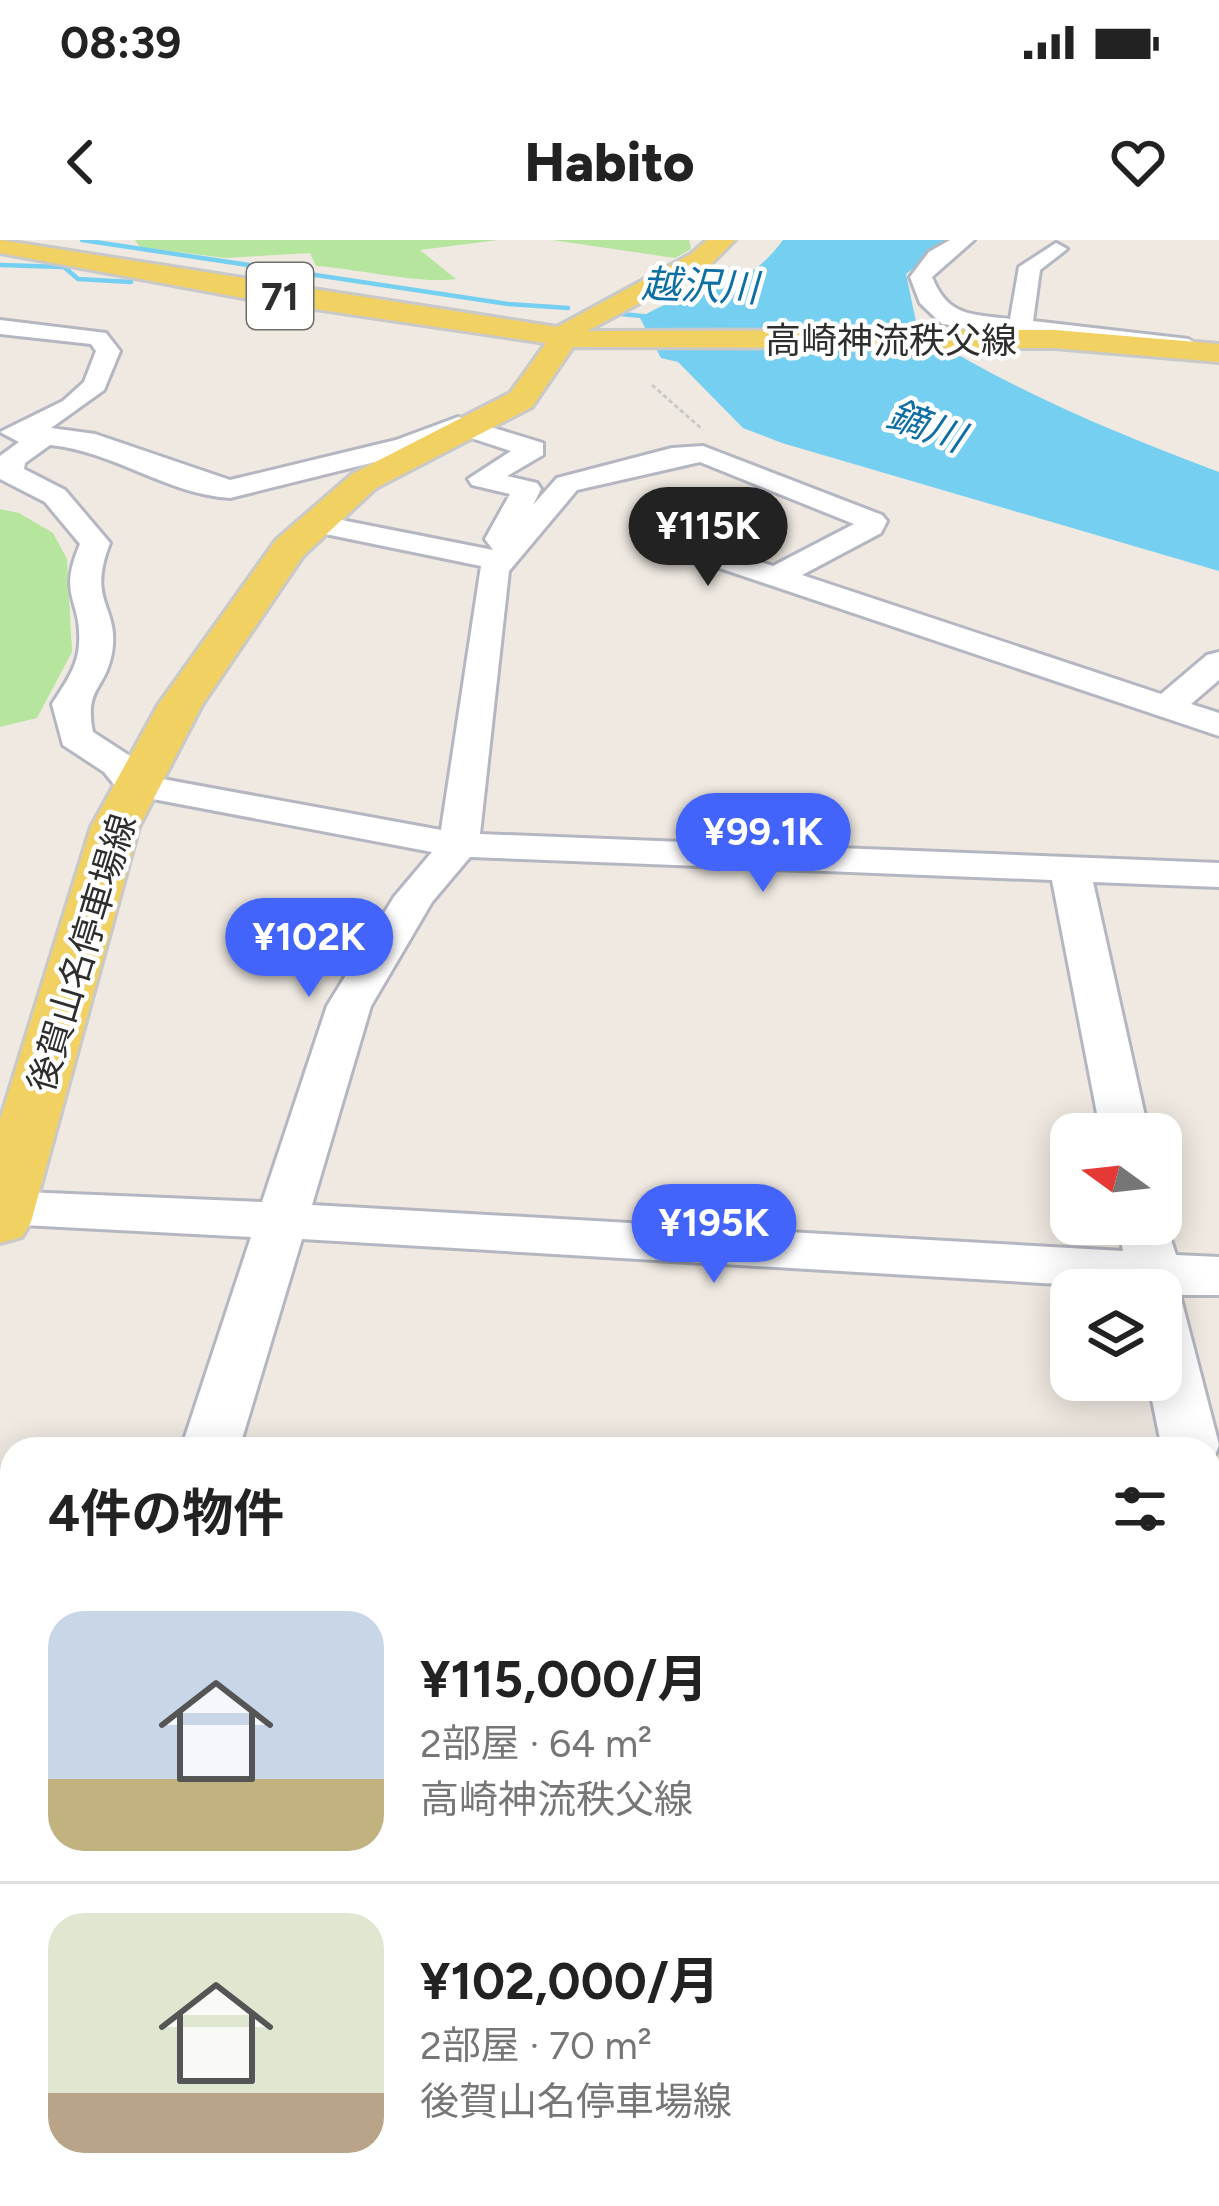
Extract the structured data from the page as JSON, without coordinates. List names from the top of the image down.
{
  "streets": {
    "main road": ["71", "高崎神流秩父線", "後賀山名停車場線"]
  },
  "crossings": [
    ["高崎神流秩父線", "後賀山名停車場線"]
  ],
  "water": ["越沢川", "鏑川"],
  "north": "left",
  "page": {
    "status": "08:39",
    "header": "Habito",
    "price": [
      "¥115K",
      "¥99.1K",
      "¥102K",
      "¥195K"
    ],
    "heading": "4件の物件",
    "list": [
      {
        "name": "¥115,000/月",
        "note": "2部屋 · 64 m² · 高崎神流秩父線"
      },
      {
        "name": "¥102,000/月",
        "note": "2部屋 · 70 m² · 後賀山名停車場線"
      }
    ]
  }
}
